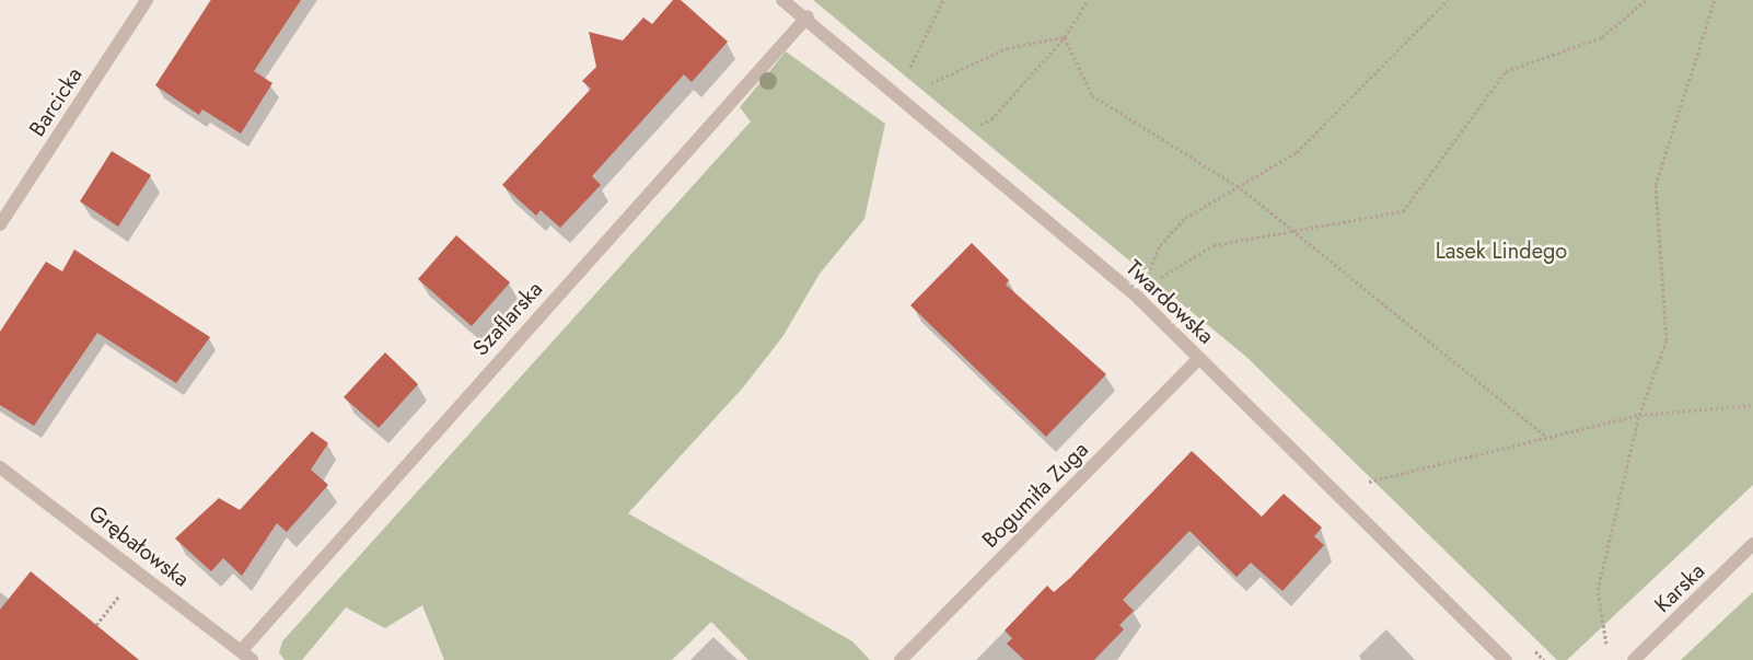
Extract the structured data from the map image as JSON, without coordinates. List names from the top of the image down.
{
  "streets": {
    "street": [
      "Barcicka",
      "Twardowska",
      "Szaflarska",
      "Bogumiła Zuga",
      "Grębałowska",
      "Karska"
    ]
  },
  "crossings": [
    ["Twardowska", "Szaflarska"],
    ["Twardowska", "Bogumiła Zuga"],
    ["Szaflarska", "Grębałowska"]
  ],
  "parks": ["Lasek Lindego"]
}
